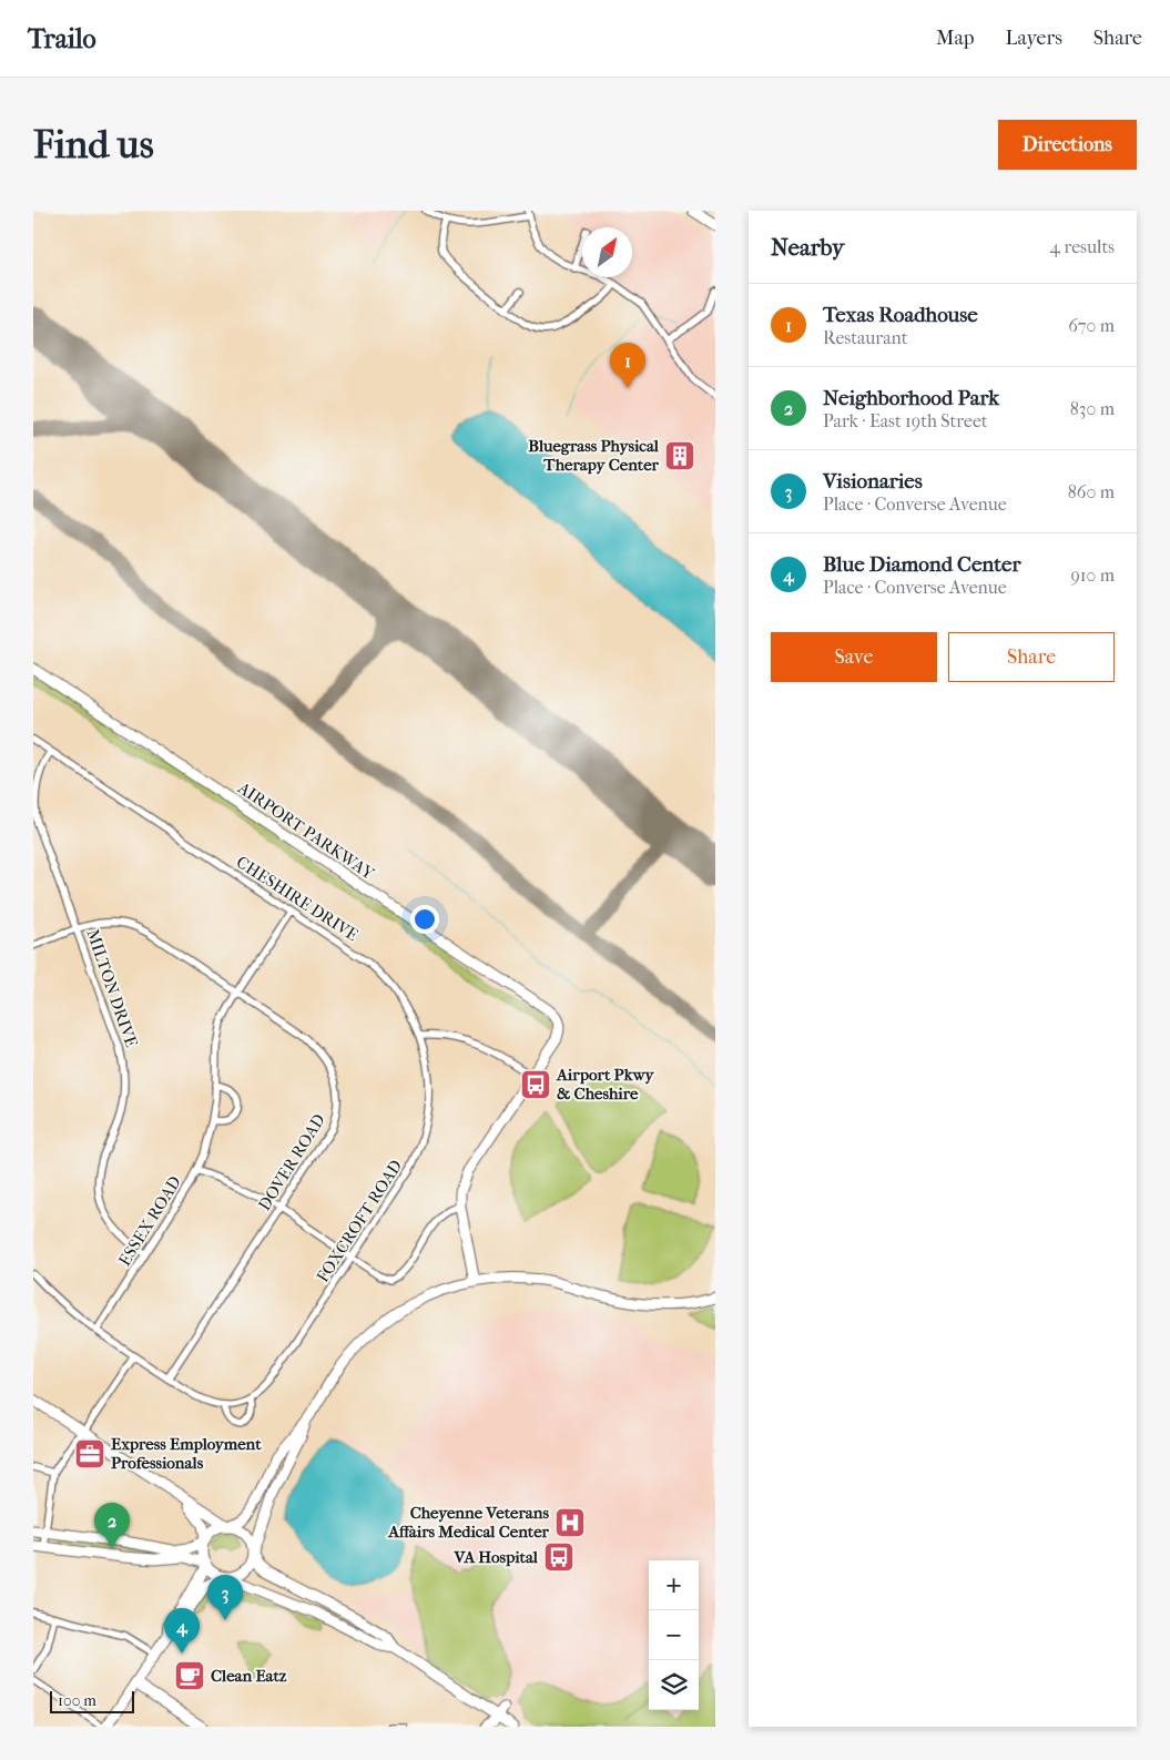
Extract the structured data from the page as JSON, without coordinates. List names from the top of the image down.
{
  "streets": {
    "main road": ["AIRPORT PARKWAY"],
    "street": [
      "CHESHIRE DRIVE",
      "MILTON DRIVE",
      "DOVER ROAD",
      "ESSEX ROAD",
      "FOXCROFT ROAD"
    ]
  },
  "crossings": [
    ["CHESHIRE DRIVE", "MILTON DRIVE"],
    ["CHESHIRE DRIVE", "ESSEX ROAD"],
    ["CHESHIRE DRIVE", "FOXCROFT ROAD"],
    ["MILTON DRIVE", "DOVER ROAD"],
    ["MILTON DRIVE", "ESSEX ROAD"],
    ["DOVER ROAD", "ESSEX ROAD"]
  ],
  "places": {
    "building": ["Bluegrass Physical Therapy Center"],
    "bus stop": ["Airport Pkwy & Cheshire", "VA Hospital"],
    "office": ["Express Employment Professionals"],
    "hospital": ["Cheyenne Veterans Affairs Medical Center"],
    "cafe": ["Clean Eatz"]
  },
  "scale_bar": "100 m",
  "north": "top right",
  "page": {
    "header": "Trailo",
    "nav": ["Map", "Layers", "Share"],
    "buttons": [
      "Directions",
      ["Save", "Share"]
    ],
    "title": "Find us",
    "heading": ["Nearby", "4 results"],
    "list": [
      {
        "mark": "1",
        "name": "Texas Roadhouse",
        "note": "Restaurant",
        "value": "670 m"
      },
      {
        "mark": "2",
        "name": "Neighborhood Park",
        "note": "Park · East 19th Street",
        "value": "830 m"
      },
      {
        "mark": "3",
        "name": "Visionaries",
        "note": "Place · Converse Avenue",
        "value": "860 m"
      },
      {
        "mark": "4",
        "name": "Blue Diamond Center",
        "note": "Place · Converse Avenue",
        "value": "910 m"
      }
    ],
    "pins": [
      "1",
      "2",
      "3",
      "4"
    ],
    "map_buttons": ["+", "−"],
    "scale": "100 m"
  }
}
